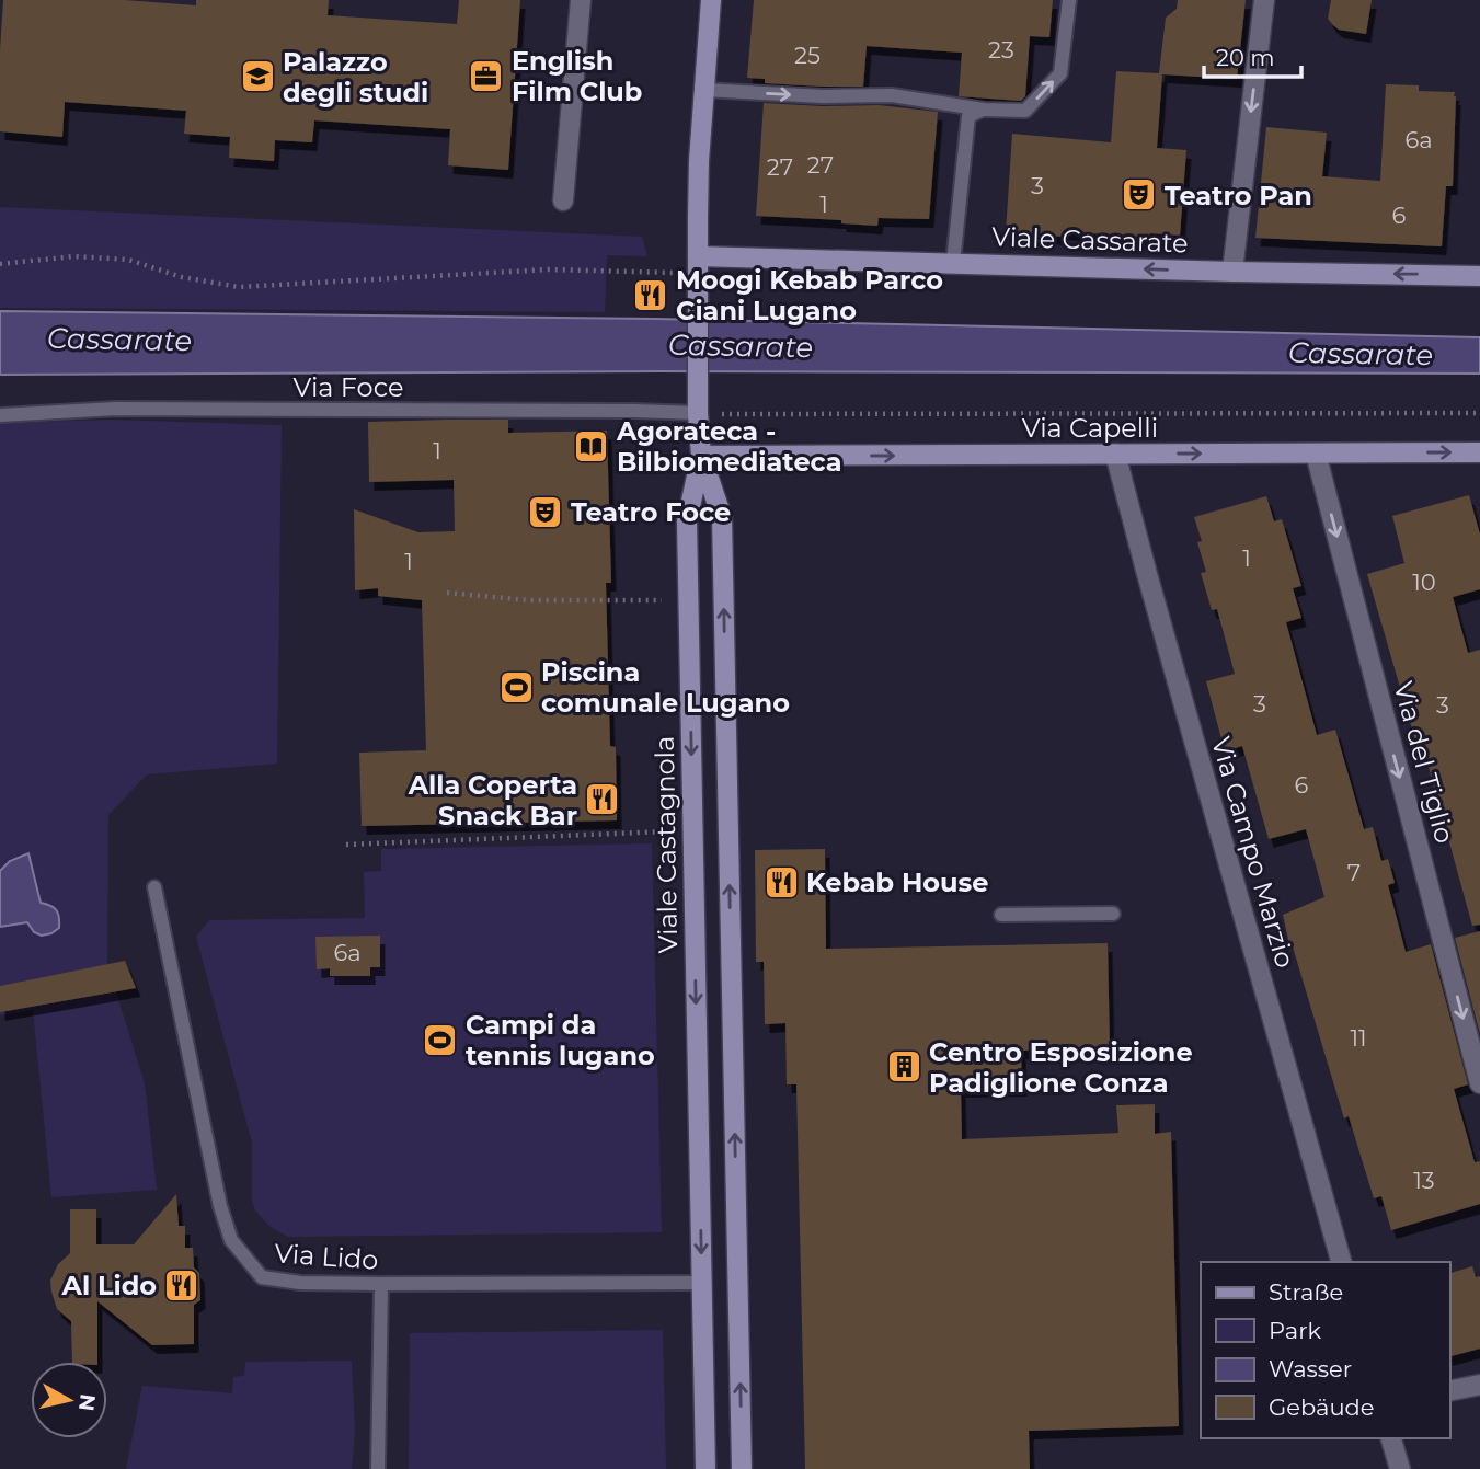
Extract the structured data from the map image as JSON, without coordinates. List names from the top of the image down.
{
  "streets": {
    "main road": ["Viale Cassarate", "Via Capelli", "Viale Castagnola"],
    "street": ["Via del Tiglio", "Via Campo Marzio"],
    "lane": ["Via Foce", "Via Lido"]
  },
  "crossings": [
    ["Via Capelli", "Via del Tiglio"],
    ["Via Capelli", "Viale Castagnola"],
    ["Via Capelli", "Via Campo Marzio"],
    ["Viale Castagnola", "Via Lido"]
  ],
  "one_way": ["Viale Cassarate", "Via Capelli", "Via del Tiglio"],
  "water": ["Cassarate"],
  "places": {
    "office": ["English Film Club"],
    "school or university": ["Palazzo degli studi"],
    "theatre": ["Teatro Pan", "Teatro Foce"],
    "restaurant": [
      "Moogi Kebab Parco Ciani Lugano",
      "Alla Coperta Snack Bar",
      "Kebab House",
      "Al Lido"
    ],
    "library": ["Agorateca - Bilbiomediateca"],
    "sports": ["Piscina comunale Lugano", "Campi da tennis lugano"],
    "building": ["Centro Esposizione Padiglione Conza"]
  },
  "house_numbers": [
    "23",
    "25",
    "6a",
    "27",
    "27",
    "3",
    "1",
    "6",
    "1",
    "1",
    "1",
    "10",
    "3",
    "3",
    "6",
    "7",
    "6a",
    "11",
    "13"
  ],
  "legend": [
    "Straße",
    "Park",
    "Wasser",
    "Gebäude"
  ],
  "scale_bar": "20 m",
  "north": "right"
}
